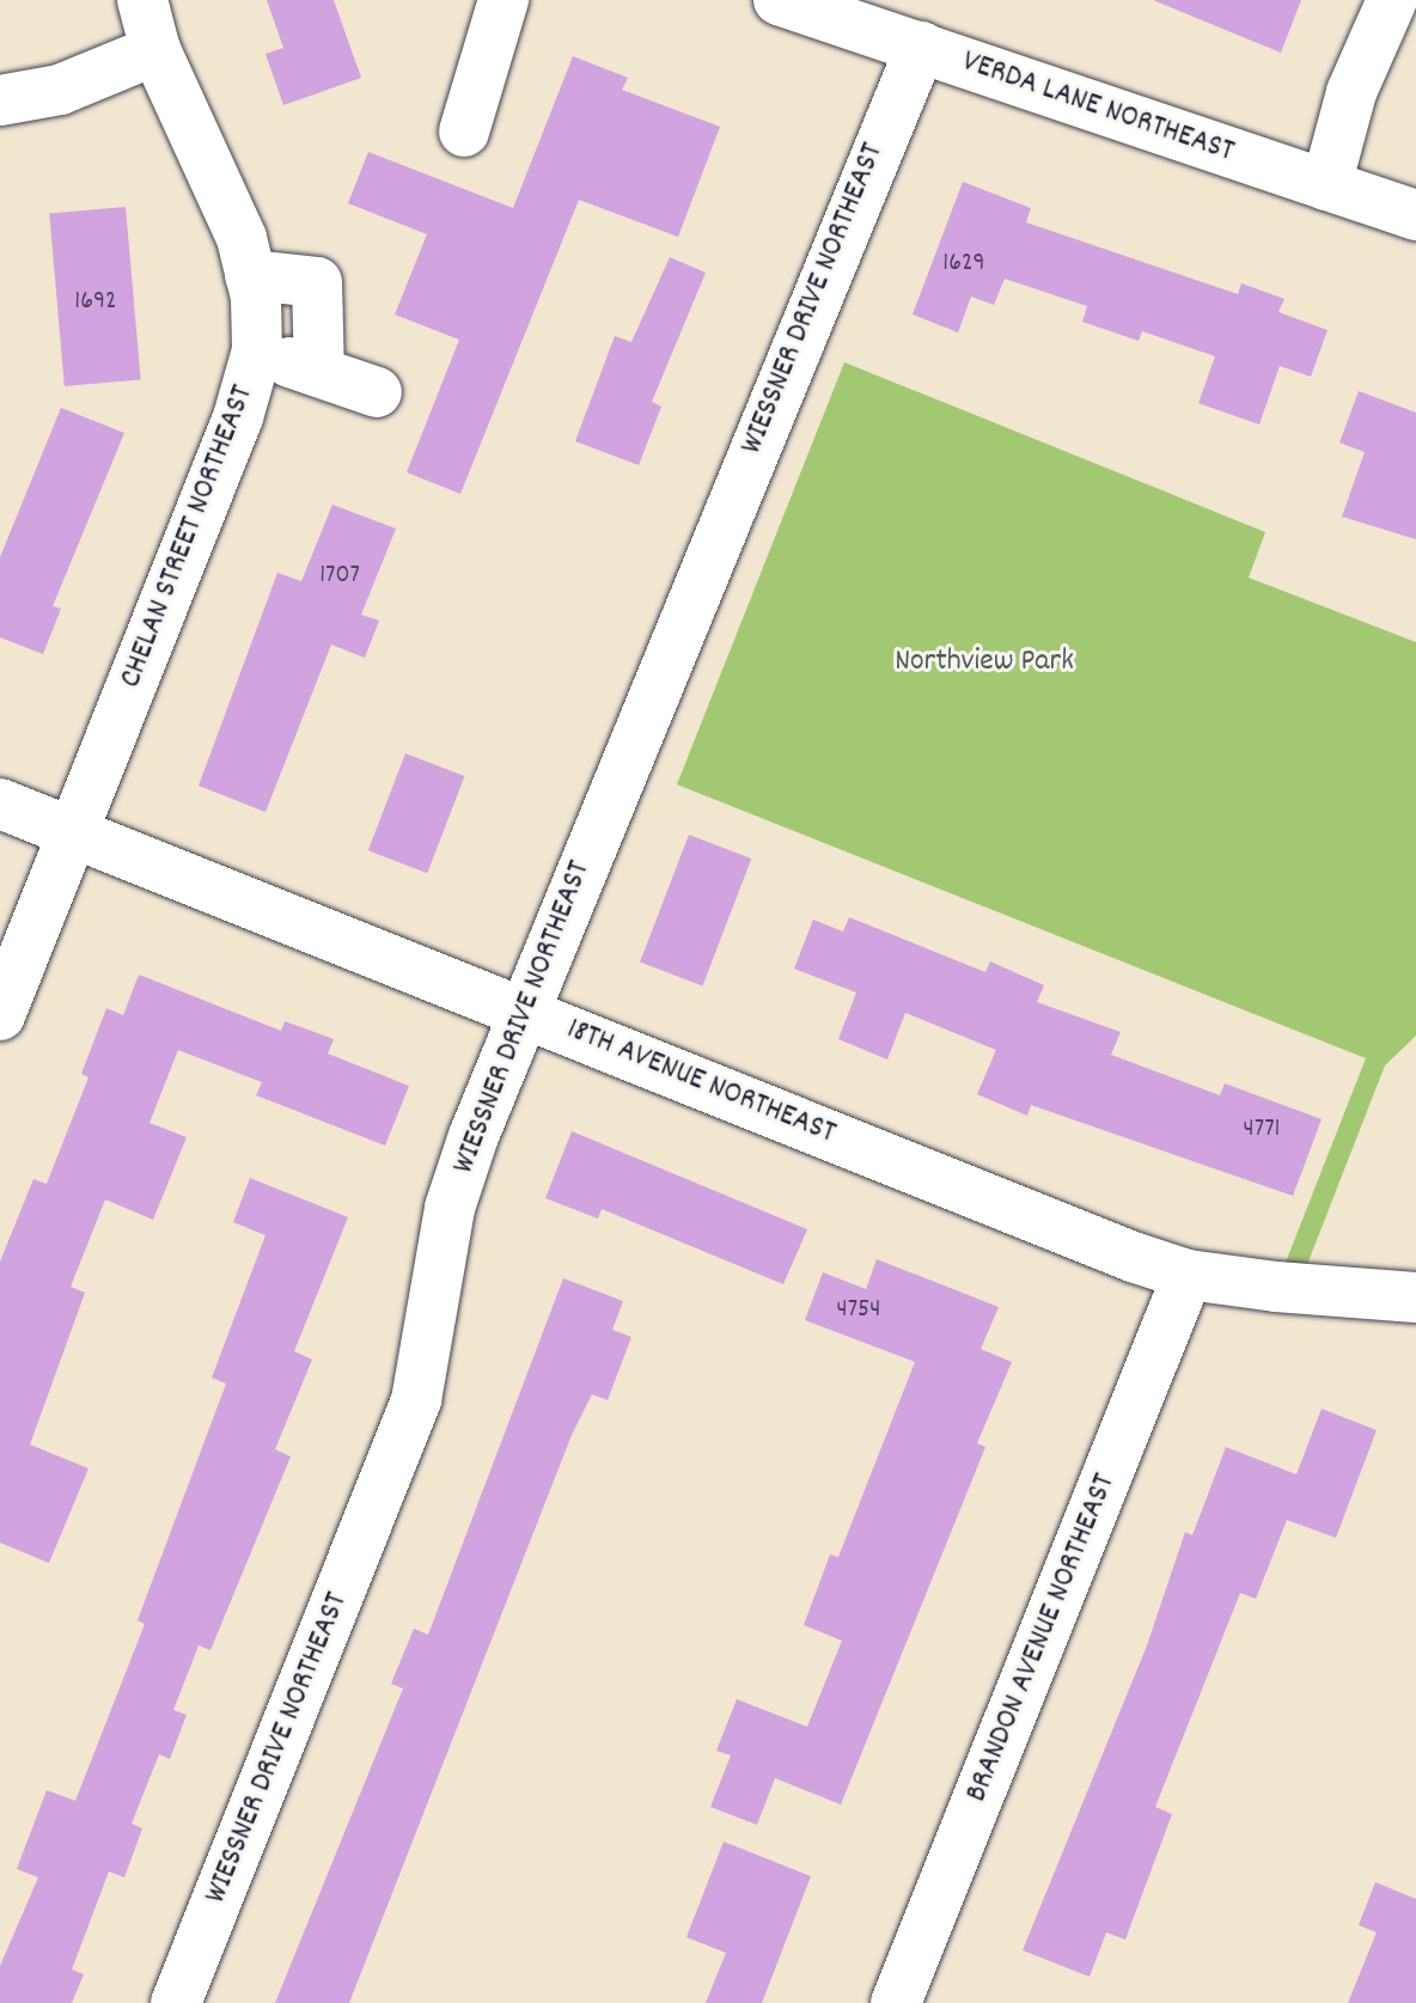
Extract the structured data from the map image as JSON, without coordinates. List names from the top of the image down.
{
  "streets": {
    "street": [
      "VERDA LANE NORTHEAST",
      "WIESSNER DRIVE NORTHEAST",
      "CHELAN STREET NORTHEAST",
      "18TH AVENUE NORTHEAST",
      "BRANDON AVENUE NORTHEAST"
    ]
  },
  "crossings": [
    ["VERDA LANE NORTHEAST", "WIESSNER DRIVE NORTHEAST"],
    ["WIESSNER DRIVE NORTHEAST", "18TH AVENUE NORTHEAST"],
    ["CHELAN STREET NORTHEAST", "18TH AVENUE NORTHEAST"],
    ["18TH AVENUE NORTHEAST", "BRANDON AVENUE NORTHEAST"]
  ],
  "parks": ["Northview Park"],
  "house_numbers": [
    "1629",
    "1692",
    "1707",
    "4771",
    "4754"
  ]
}
